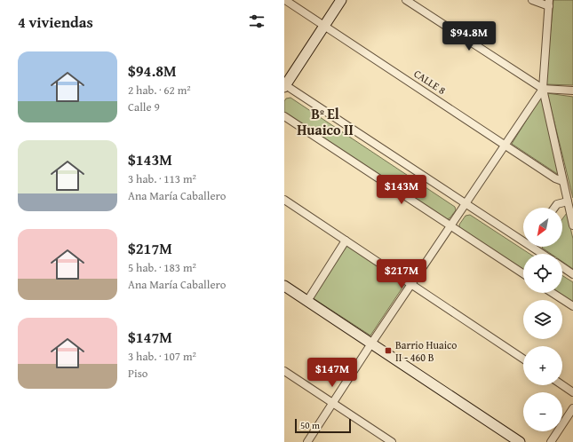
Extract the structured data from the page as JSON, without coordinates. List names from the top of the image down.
{
  "streets": {
    "street": ["CALLE 8"]
  },
  "districts": ["Bº El Huaico II"],
  "places": {
    "transit": ["Barrio Huaico II - 460 B"]
  },
  "scale_bar": "50 m",
  "north": "bottom left",
  "page": {
    "heading": "4 viviendas",
    "price": [
      "$94.8M",
      "$143M",
      "$217M",
      "$147M"
    ],
    "list": [
      {
        "name": "$94.8M",
        "note": "2 hab. · 62 m² · Calle 9"
      },
      {
        "name": "$143M",
        "note": "3 hab. · 113 m² · Ana María Caballero"
      },
      {
        "name": "$217M",
        "note": "5 hab. · 183 m² · Ana María Caballero"
      },
      {
        "name": "$147M",
        "note": "3 hab. · 107 m² · Piso"
      }
    ],
    "map_buttons": ["+", "−"],
    "scale": "50 m"
  }
}
